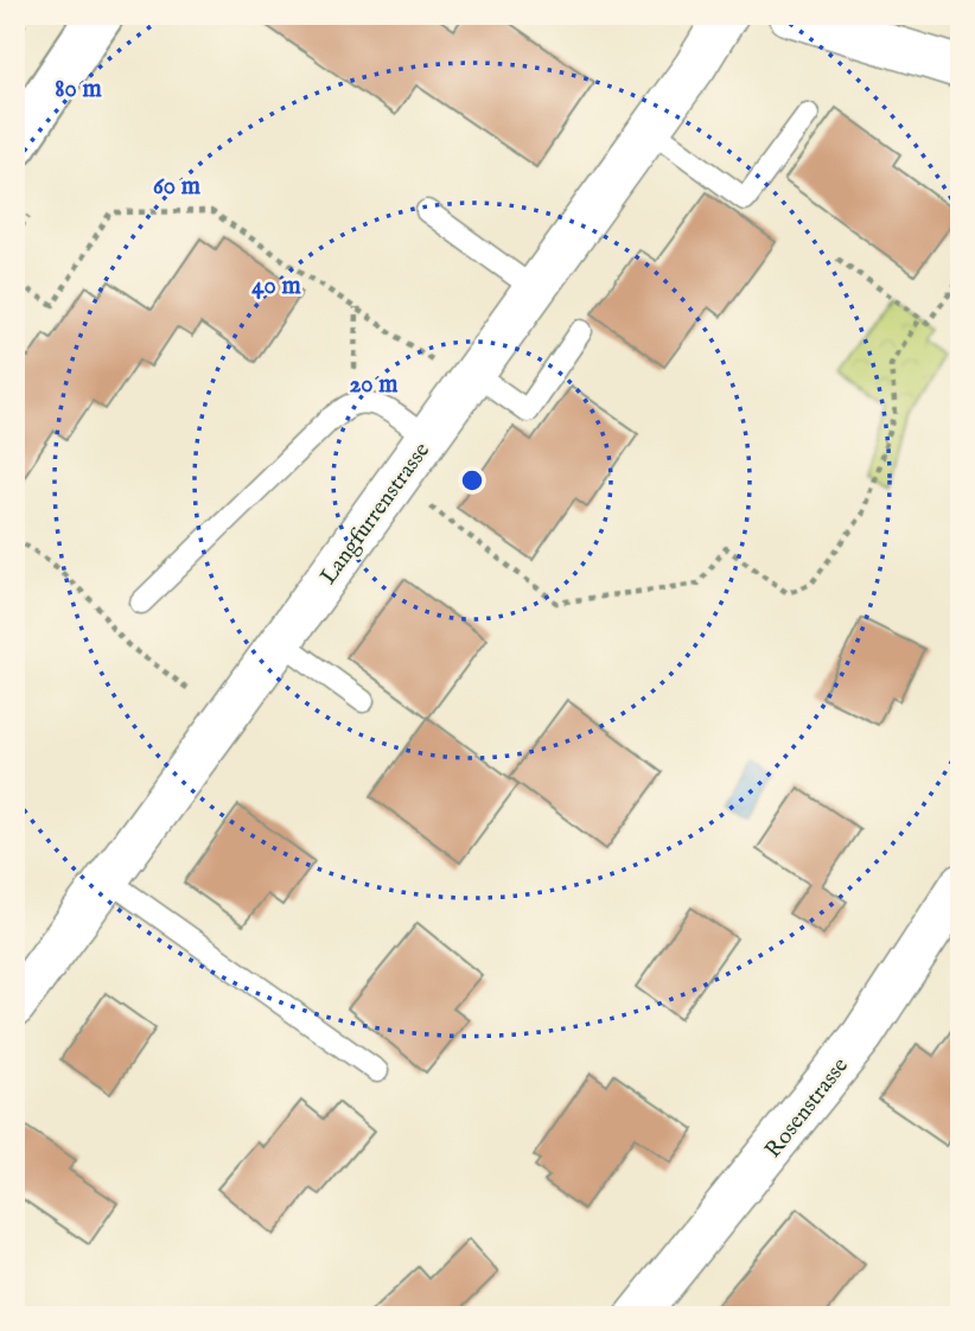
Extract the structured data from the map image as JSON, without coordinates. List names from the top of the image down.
{
  "streets": {
    "street": ["Langfurrenstrasse", "Rosenstrasse"]
  },
  "rings": [
    "80 m",
    "60 m",
    "40 m",
    "20 m"
  ]
}
